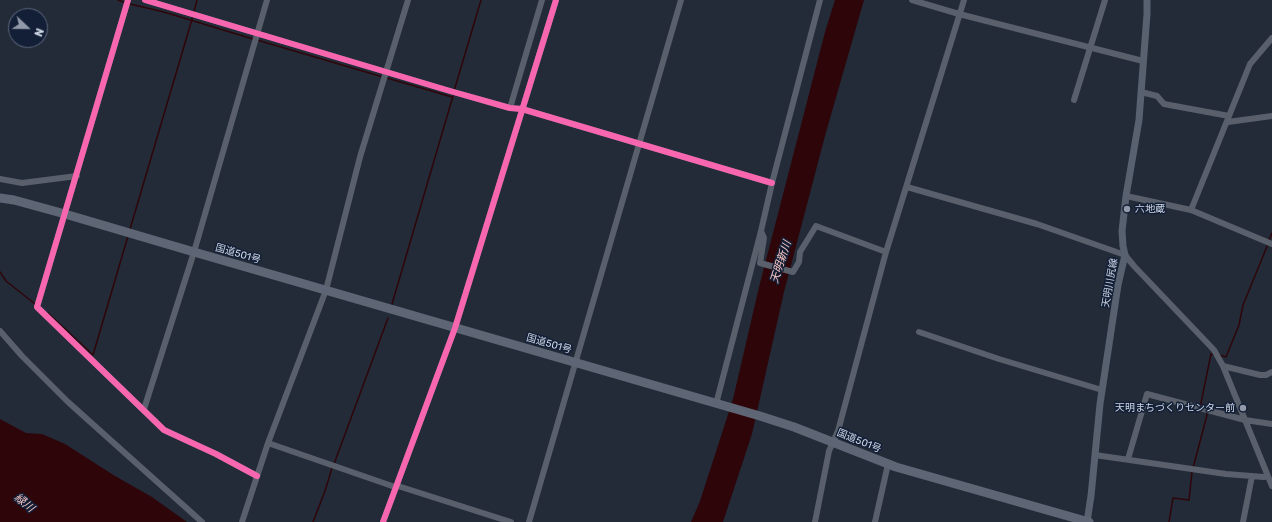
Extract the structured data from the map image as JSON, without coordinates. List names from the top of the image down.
{
  "streets": {
    "highway": ["国道501号"],
    "main road": ["天明川尻線"]
  },
  "crossings": [
    ["国道501号", "天明川尻線"]
  ],
  "water": ["天明新川", "緑川"],
  "places": ["六地蔵", "天明まちづくりセンター前"],
  "north": "right"
}
